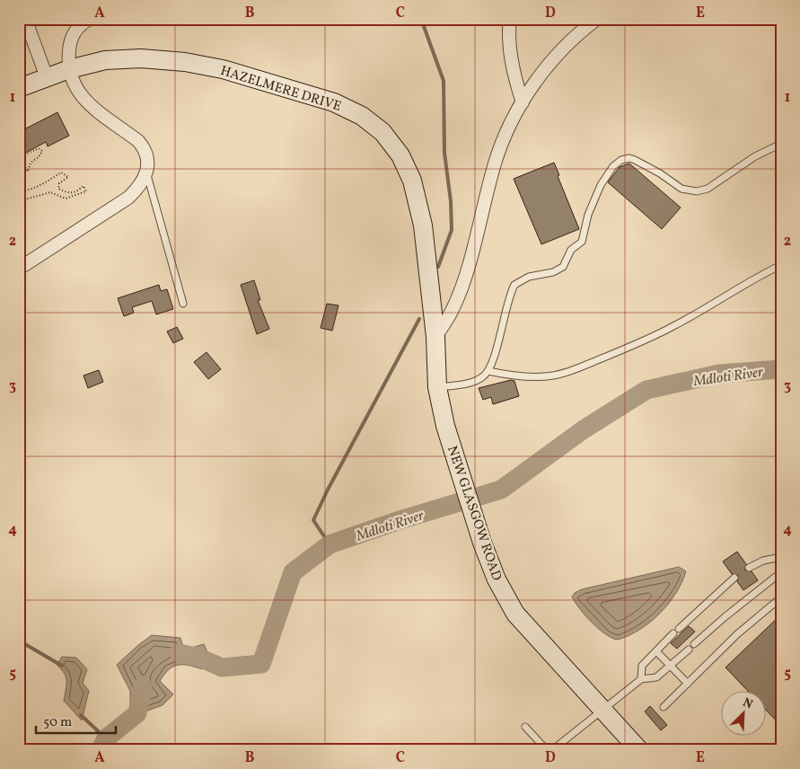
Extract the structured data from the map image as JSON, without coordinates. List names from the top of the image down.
{
  "streets": {
    "street": ["HAZELMERE DRIVE", "NEW GLASGOW ROAD"]
  },
  "crossings": [
    ["HAZELMERE DRIVE", "NEW GLASGOW ROAD"]
  ],
  "water": ["Mdloti River"],
  "scale_bar": "50 m",
  "north": "top right",
  "grid": {
    "columns": [
      "A",
      "B",
      "C",
      "D",
      "E"
    ],
    "rows": [
      "1",
      "2",
      "3",
      "4",
      "5"
    ]
  }
}
